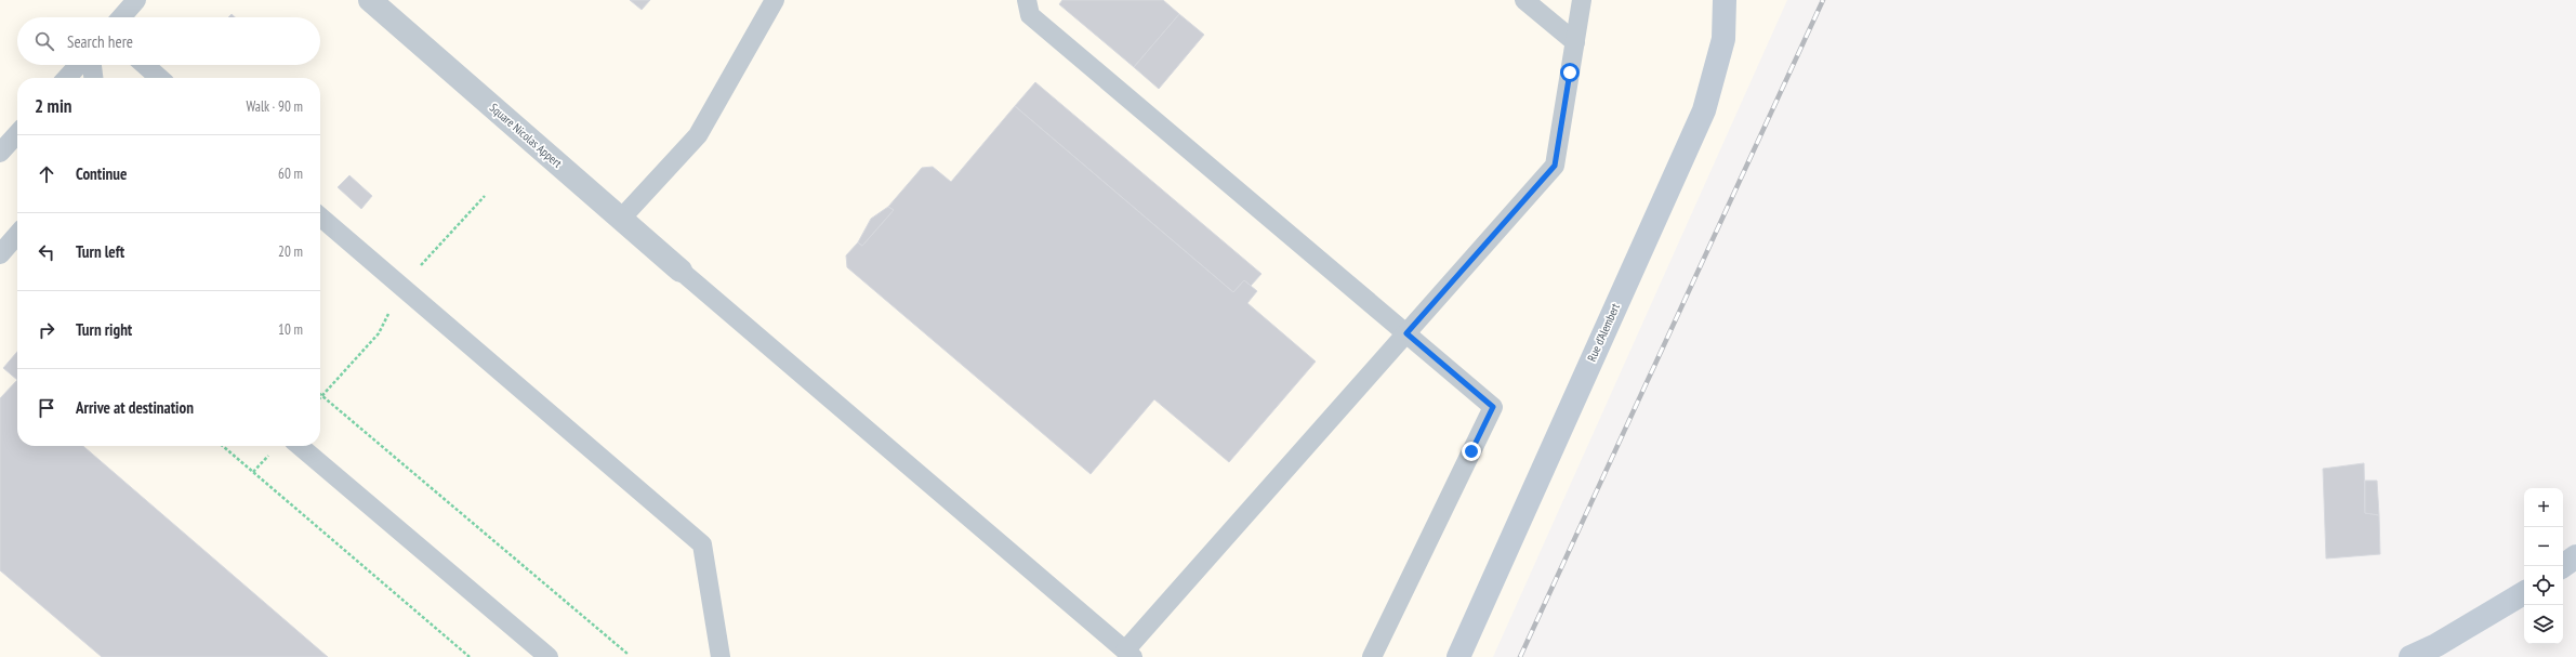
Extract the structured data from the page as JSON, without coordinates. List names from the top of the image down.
{
  "streets": {
    "street": ["Square Nicolas Appert", "Rue d’Alembert"]
  },
  "page": {
    "search": "Search here",
    "heading": ["2 min", "Walk · 90 m"],
    "list": [
      ["Continue", "60 m"],
      ["Turn left", "20 m"],
      ["Turn right", "10 m"],
      "Arrive at destination"
    ],
    "map_buttons": ["+", "−"]
  }
}
